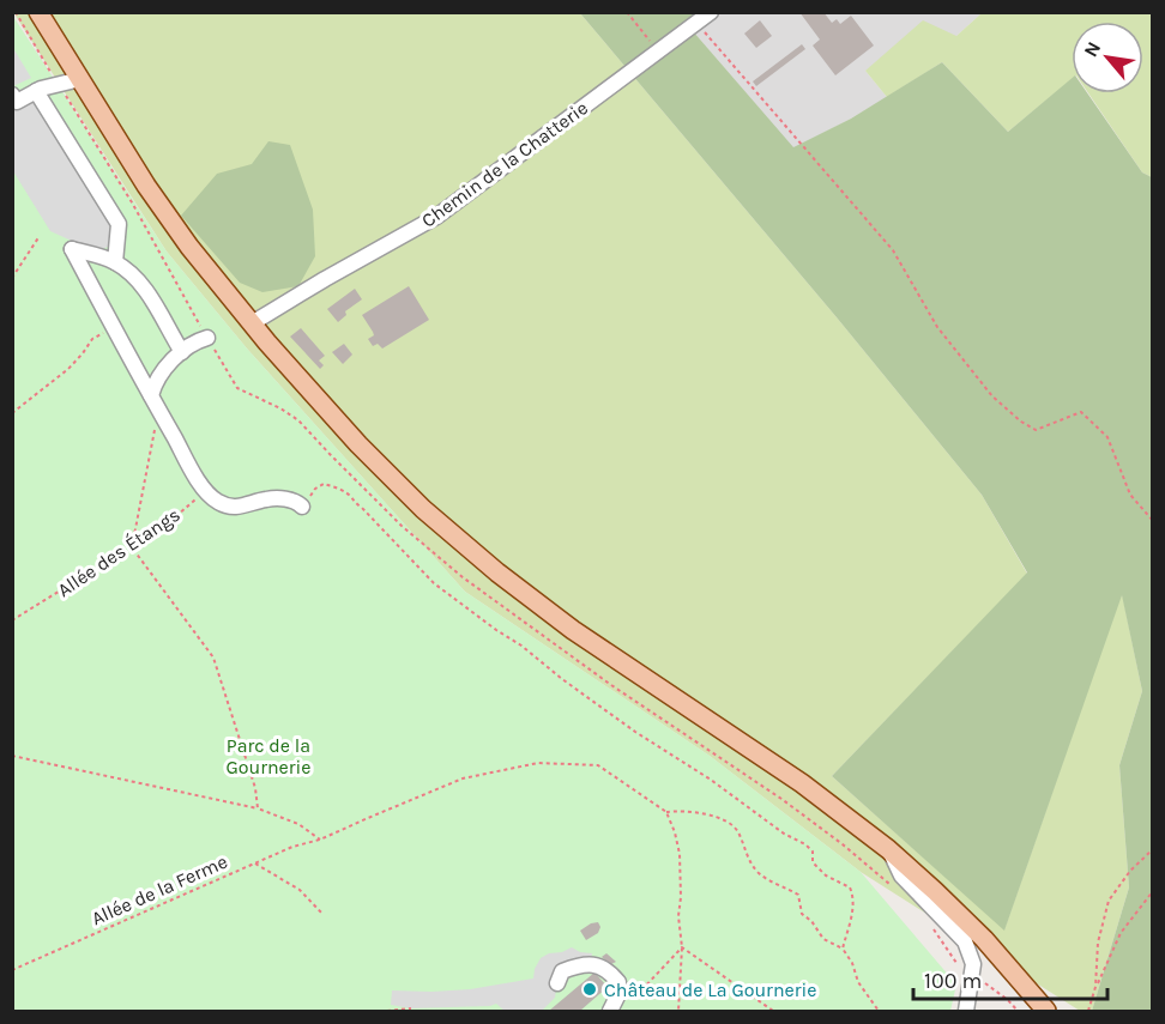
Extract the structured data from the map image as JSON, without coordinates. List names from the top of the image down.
{
  "streets": {
    "street": ["Chemin de la Chatterie"],
    "path": ["Allée des Étangs", "Allée de la Ferme"]
  },
  "parks": ["Parc de la Gournerie"],
  "places": ["Château de La Gournerie"],
  "scale_bar": "100 m",
  "north": "top left"
}
